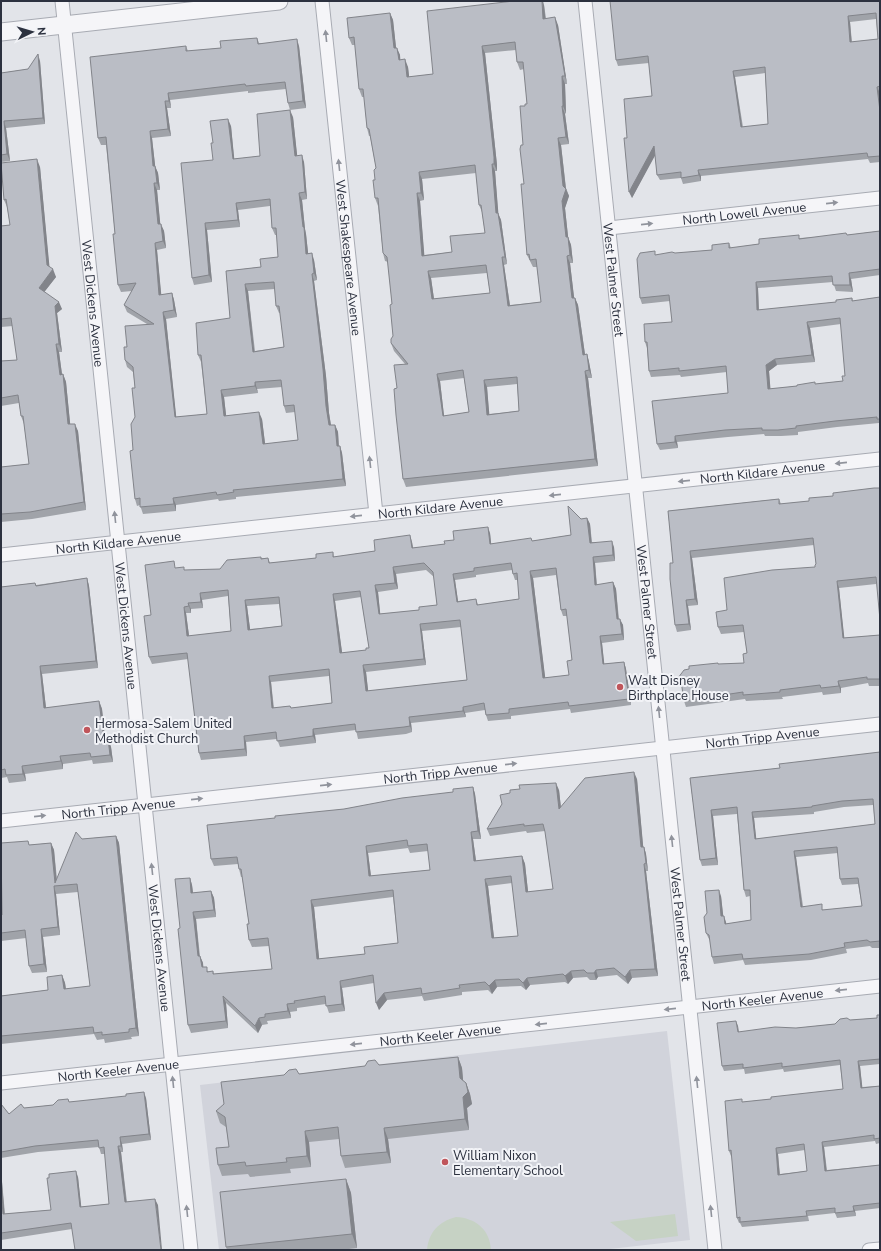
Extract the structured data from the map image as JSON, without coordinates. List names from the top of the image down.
{
  "streets": {
    "street": [
      "North Lowell Avenue",
      "West Shakespeare Avenue",
      "West Palmer Street",
      "West Dickens Avenue",
      "North Kildare Avenue",
      "North Tripp Avenue",
      "North Keeler Avenue"
    ]
  },
  "crossings": [
    ["North Lowell Avenue", "West Palmer Street"],
    ["West Shakespeare Avenue", "North Kildare Avenue"],
    ["West Palmer Street", "North Kildare Avenue"],
    ["West Palmer Street", "North Tripp Avenue"],
    ["West Palmer Street", "North Keeler Avenue"],
    ["West Dickens Avenue", "North Kildare Avenue"],
    ["West Dickens Avenue", "North Tripp Avenue"],
    ["West Dickens Avenue", "North Keeler Avenue"]
  ],
  "one_way": [
    "North Lowell Avenue",
    "West Shakespeare Avenue",
    "West Palmer Street",
    "West Dickens Avenue",
    "North Kildare Avenue",
    "North Tripp Avenue",
    "North Keeler Avenue"
  ],
  "places": ["Walt Disney Birthplace House", "Hermosa-Salem United Methodist Church", "William Nixon Elementary School"],
  "north": "right"
}
